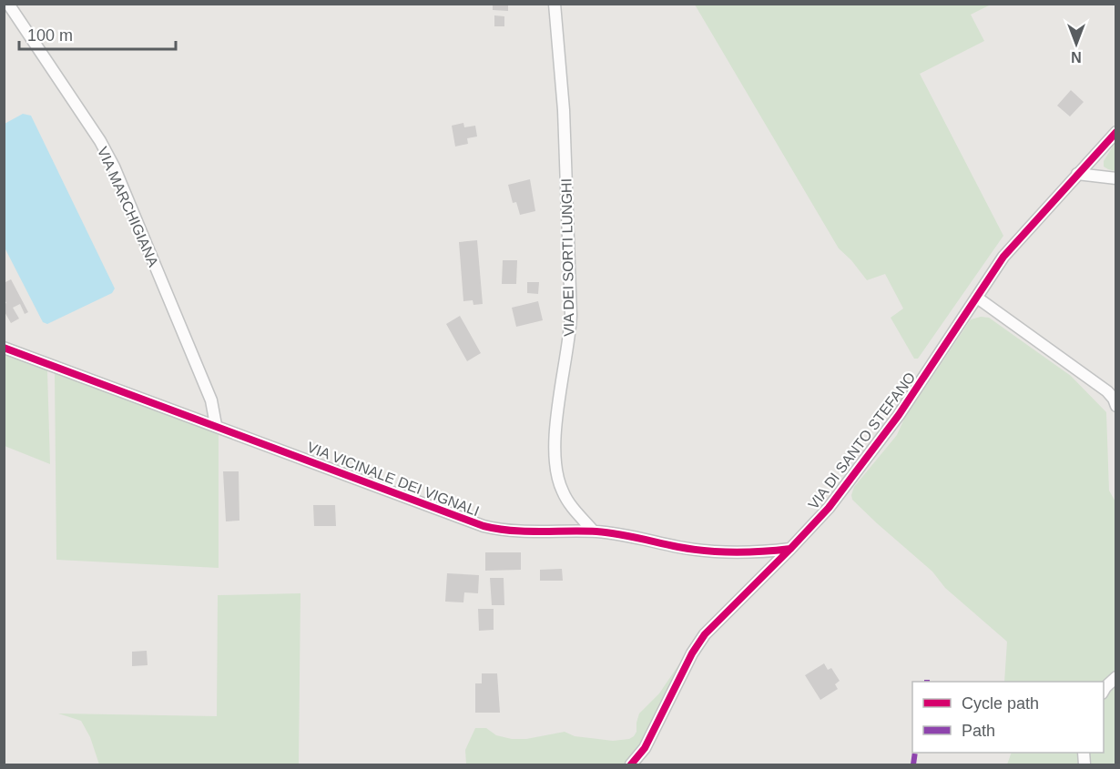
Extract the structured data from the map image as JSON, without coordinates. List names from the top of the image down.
{
  "streets": {
    "street": [
      "VIA MARCHIGIANA",
      "VIA DEI SORTI LUNGHI",
      "VIA DI SANTO STEFANO",
      "VIA VICINALE DEI VIGNALI"
    ]
  },
  "crossings": [
    ["VIA MARCHIGIANA", "VIA VICINALE DEI VIGNALI"],
    ["VIA DEI SORTI LUNGHI", "VIA VICINALE DEI VIGNALI"],
    ["VIA DI SANTO STEFANO", "VIA VICINALE DEI VIGNALI"]
  ],
  "legend": ["Cycle path", "Path"],
  "scale_bar": "100 m",
  "north": "bottom"
}
